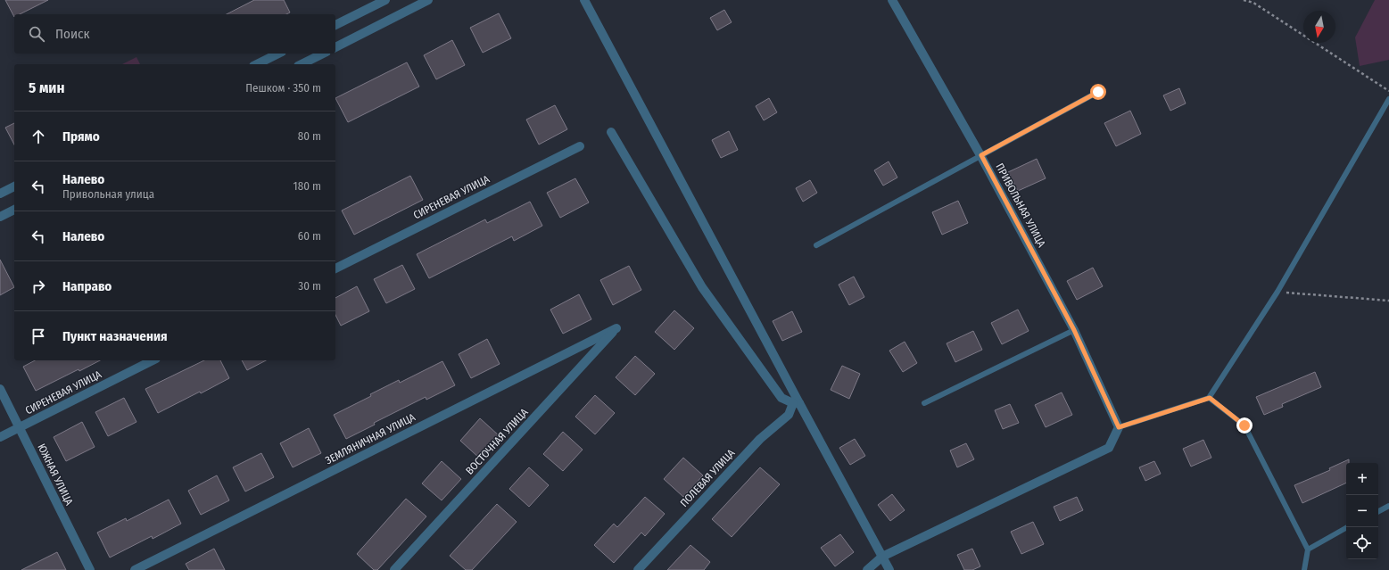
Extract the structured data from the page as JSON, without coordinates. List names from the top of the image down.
{
  "streets": {
    "street": [
      "СИРЕНЕВАЯ УЛИЦА",
      "ПРИВОЛЬНАЯ УЛИЦА",
      "ЗЕМЛЯНИЧНАЯ УЛИЦА",
      "ВОСТОЧНАЯ УЛИЦА",
      "ЮЖНАЯ УЛИЦА",
      "ПОЛЕВАЯ УЛИЦА"
    ]
  },
  "crossings": [
    ["СИРЕНЕВАЯ УЛИЦА", "ЮЖНАЯ УЛИЦА"],
    ["ЗЕМЛЯНИЧНАЯ УЛИЦА", "ВОСТОЧНАЯ УЛИЦА"]
  ],
  "north": "bottom",
  "page": {
    "search": "Поиск",
    "heading": ["5 мин", "Пешком · 350 m"],
    "list": [
      ["Прямо", "80 m"],
      ["Налево", "Привольная улица", "180 m"],
      ["Налево", "60 m"],
      ["Направо", "30 m"],
      "Пункт назначения"
    ],
    "map_buttons": ["+", "−"]
  }
}
